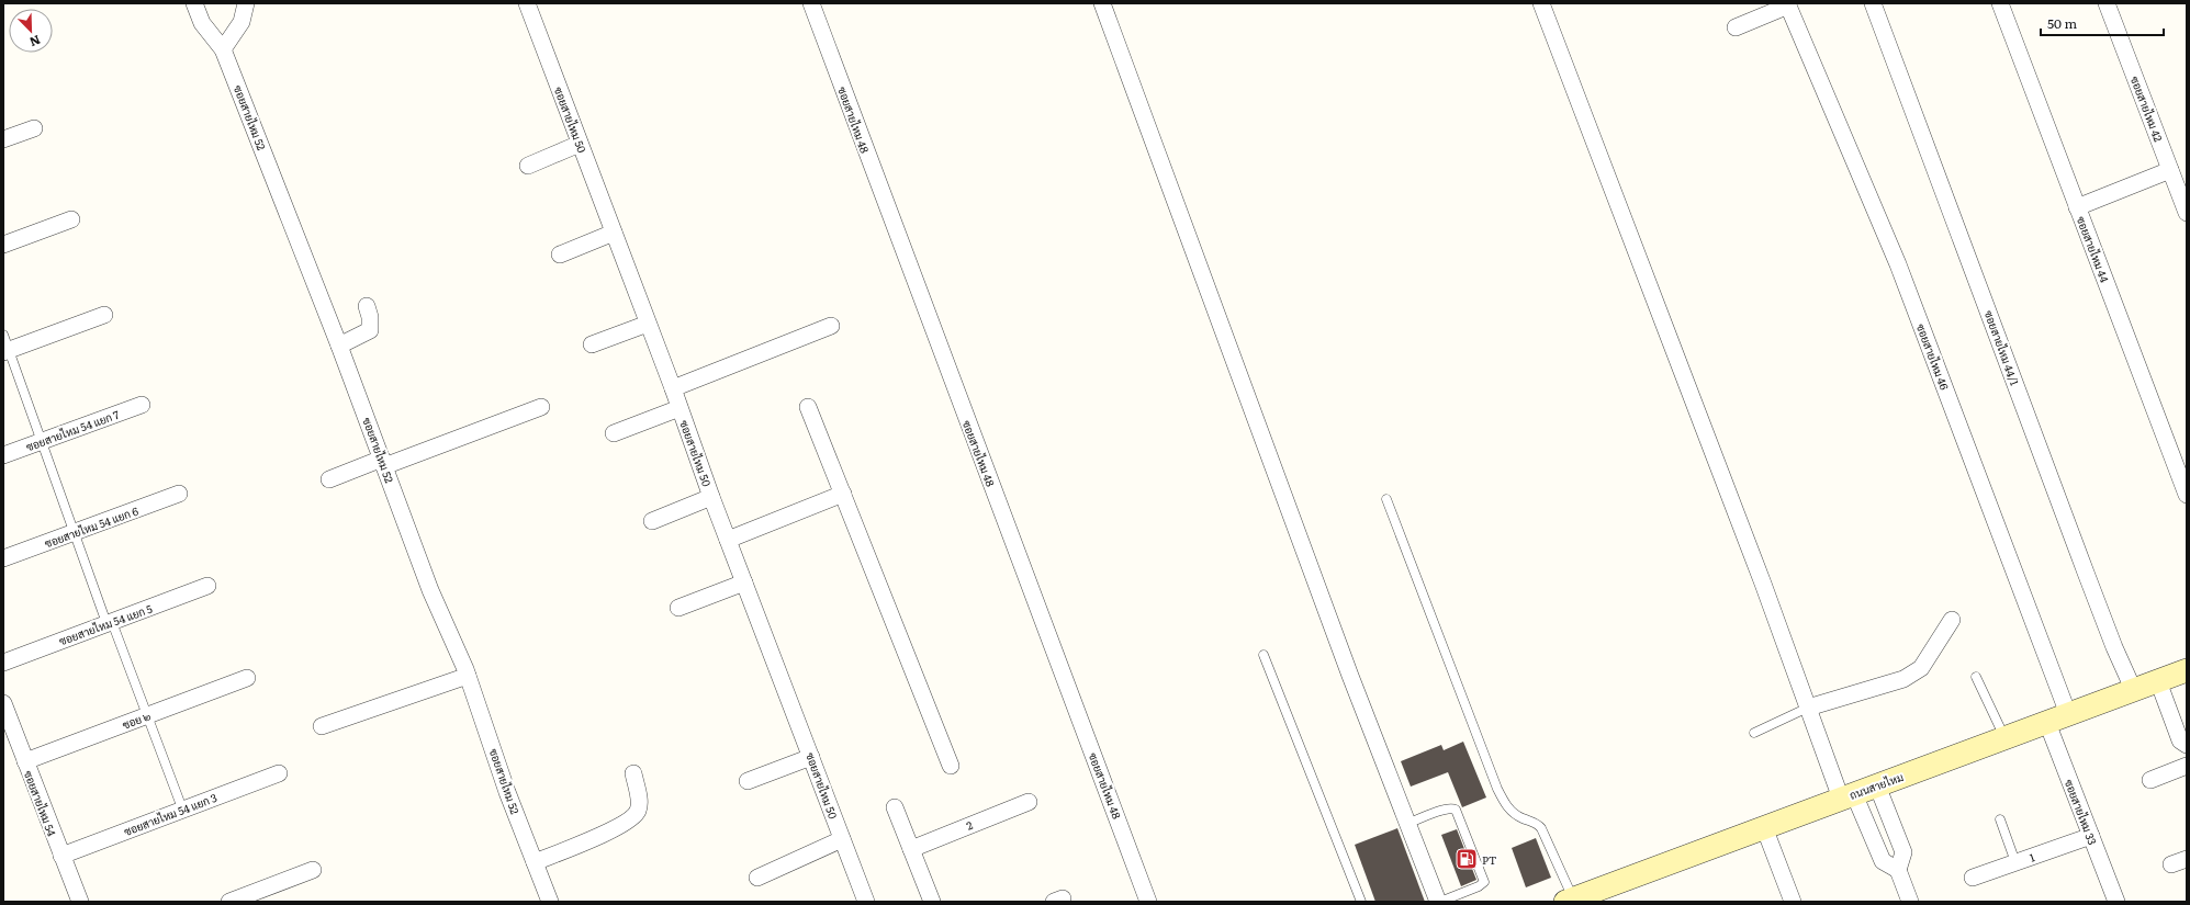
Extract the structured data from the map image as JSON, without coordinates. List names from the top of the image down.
{
  "streets": {
    "main road": ["ถนนสายไหม"],
    "street": [
      "ซอยสายไหม 42",
      "ซอยสายไหม 52",
      "ซอยสายไหม 50",
      "ซอยสายไหม 48",
      "ซอยสายไหม 44",
      "ซอยสายไหม 44/1",
      "ซอยสายไหม 46",
      "ซอยสายไหม 54 แยก 7",
      "ซอยสายไหม 54 แยก 6",
      "ซอยสายไหม 54 แยก 5",
      "ซอย ๒",
      "ซอยสายไหม 54",
      "ซอยสายไหม 33",
      "ซอยสายไหม 54 แยก 3",
      "2",
      "1"
    ]
  },
  "crossings": [
    ["ซอยสายไหม 44/1", "ถนนสายไหม"],
    ["ซอยสายไหม 46", "ถนนสายไหม"],
    ["ซอยสายไหม 46", "ซอยสายไหม 33"],
    ["ซอย ๒", "ซอยสายไหม 54"],
    ["ถนนสายไหม", "ซอยสายไหม 33"],
    ["ซอยสายไหม 54", "ซอยสายไหม 54 แยก 3"],
    ["ซอยสายไหม 33", "1"]
  ],
  "places": {
    "fuel station": ["PT"]
  },
  "scale_bar": "50 m",
  "north": "bottom right"
}
